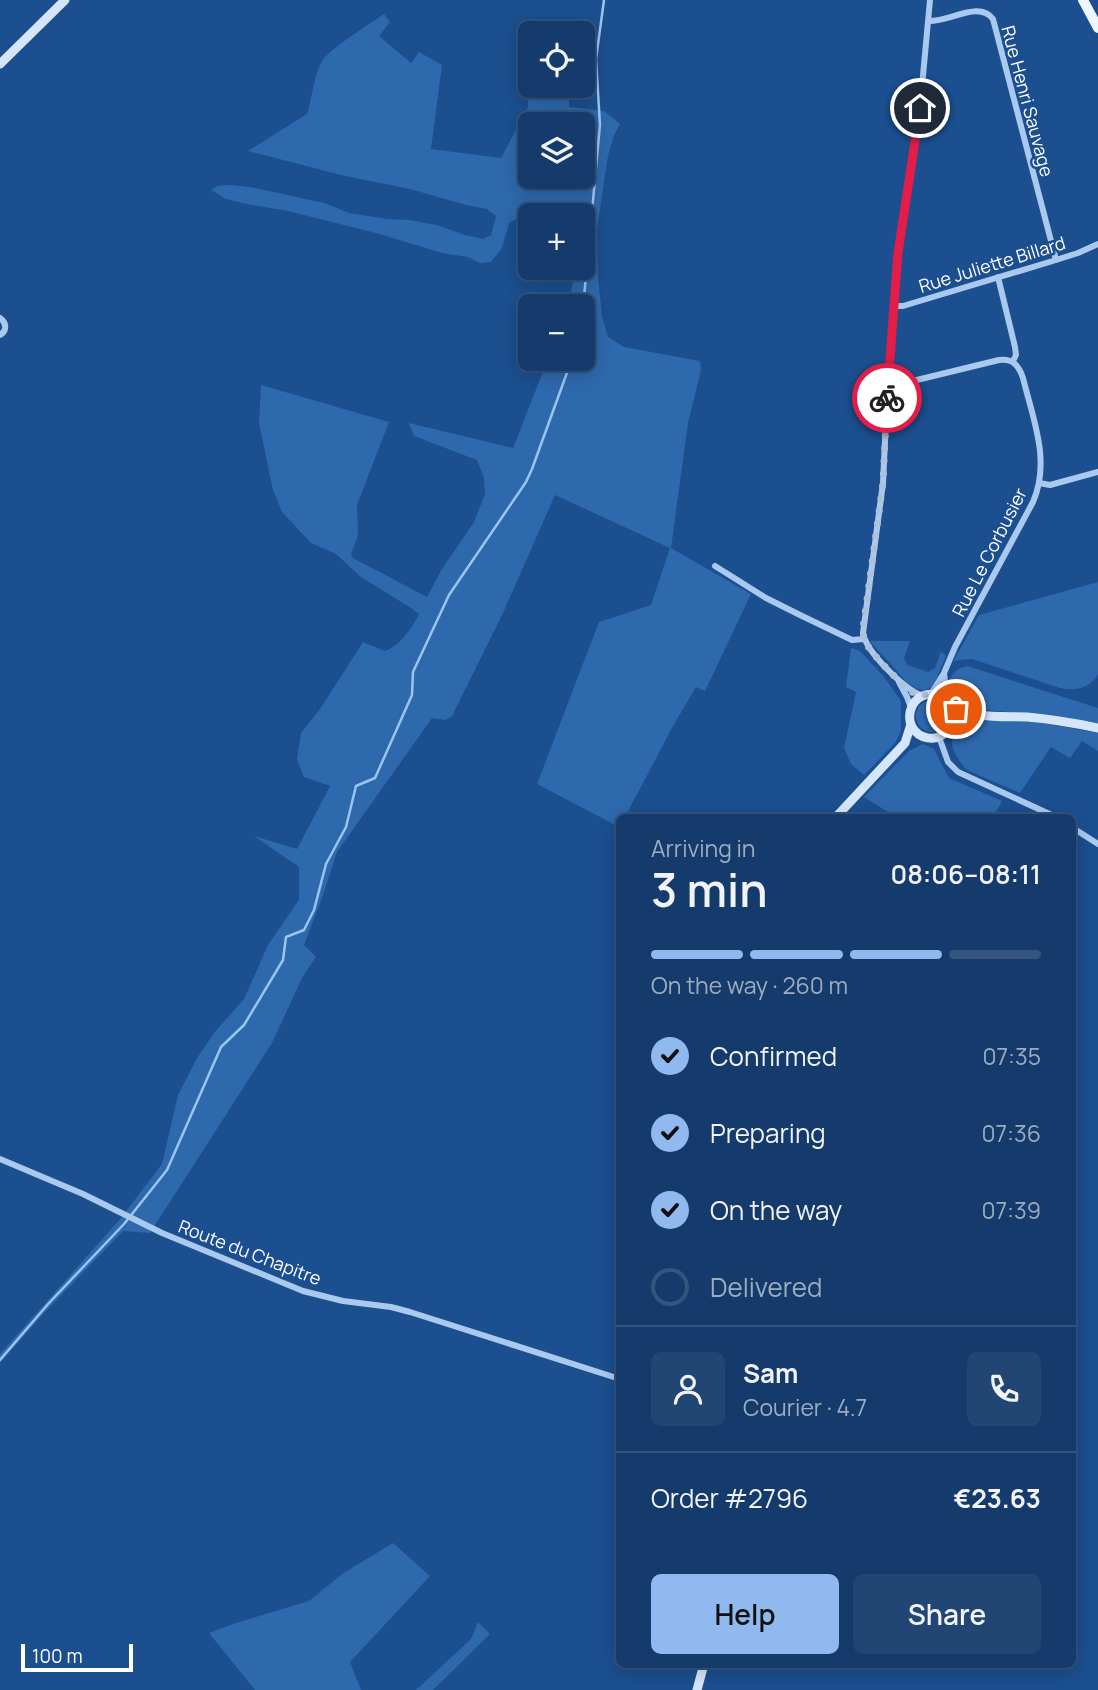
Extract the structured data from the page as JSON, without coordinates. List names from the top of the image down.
{
  "streets": {
    "street": [
      "Rue Henri Sauvage",
      "Rue Juliette Billard",
      "Rue Le Corbusier",
      "Route du Chapitre"
    ]
  },
  "crossings": [
    ["Rue Henri Sauvage", "Rue Juliette Billard"],
    ["Rue Juliette Billard", "Rue Le Corbusier"]
  ],
  "scale_bar": "100 m",
  "page": {
    "map_buttons": ["+", "−"],
    "heading": ["3 min", "Arriving in", "08:06–08:11"],
    "panel": [
      "Sam",
      "Courier · 4.7",
      "Order #2796",
      "€23.63"
    ],
    "bar": "On the way · 260 m",
    "list": [
      ["Confirmed", "07:35"],
      ["Preparing", "07:36"],
      ["On the way", "07:39"],
      "Delivered"
    ],
    "buttons": ["Help", "Share"],
    "scale": "100 m"
  }
}
